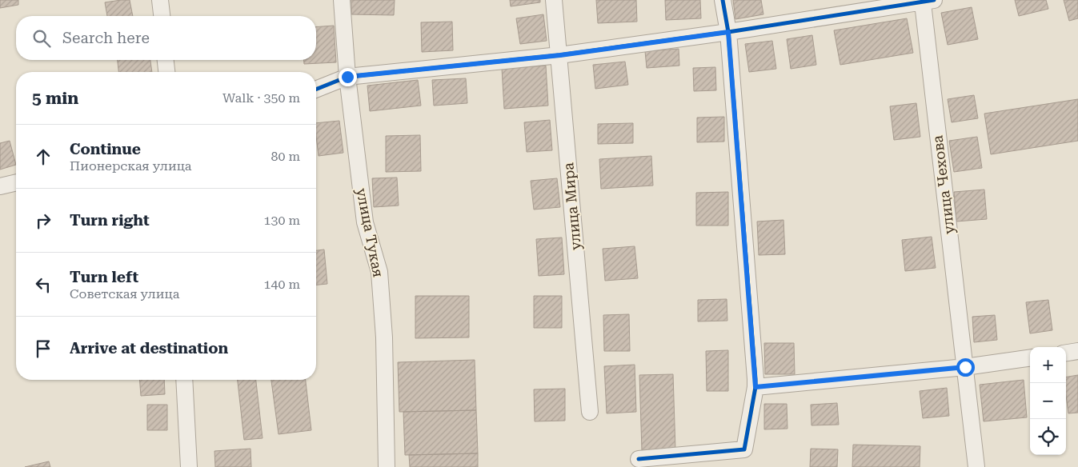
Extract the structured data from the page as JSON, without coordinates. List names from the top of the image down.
{
  "streets": {
    "street": ["улица Чехова", "улица Мира", "улица Тукая"]
  },
  "page": {
    "search": "Search here",
    "heading": ["5 min", "Walk · 350 m"],
    "list": [
      ["Continue", "Пионерская улица", "80 m"],
      ["Turn right", "130 m"],
      ["Turn left", "Советская улица", "140 m"],
      "Arrive at destination"
    ],
    "map_buttons": ["+", "−"]
  }
}
